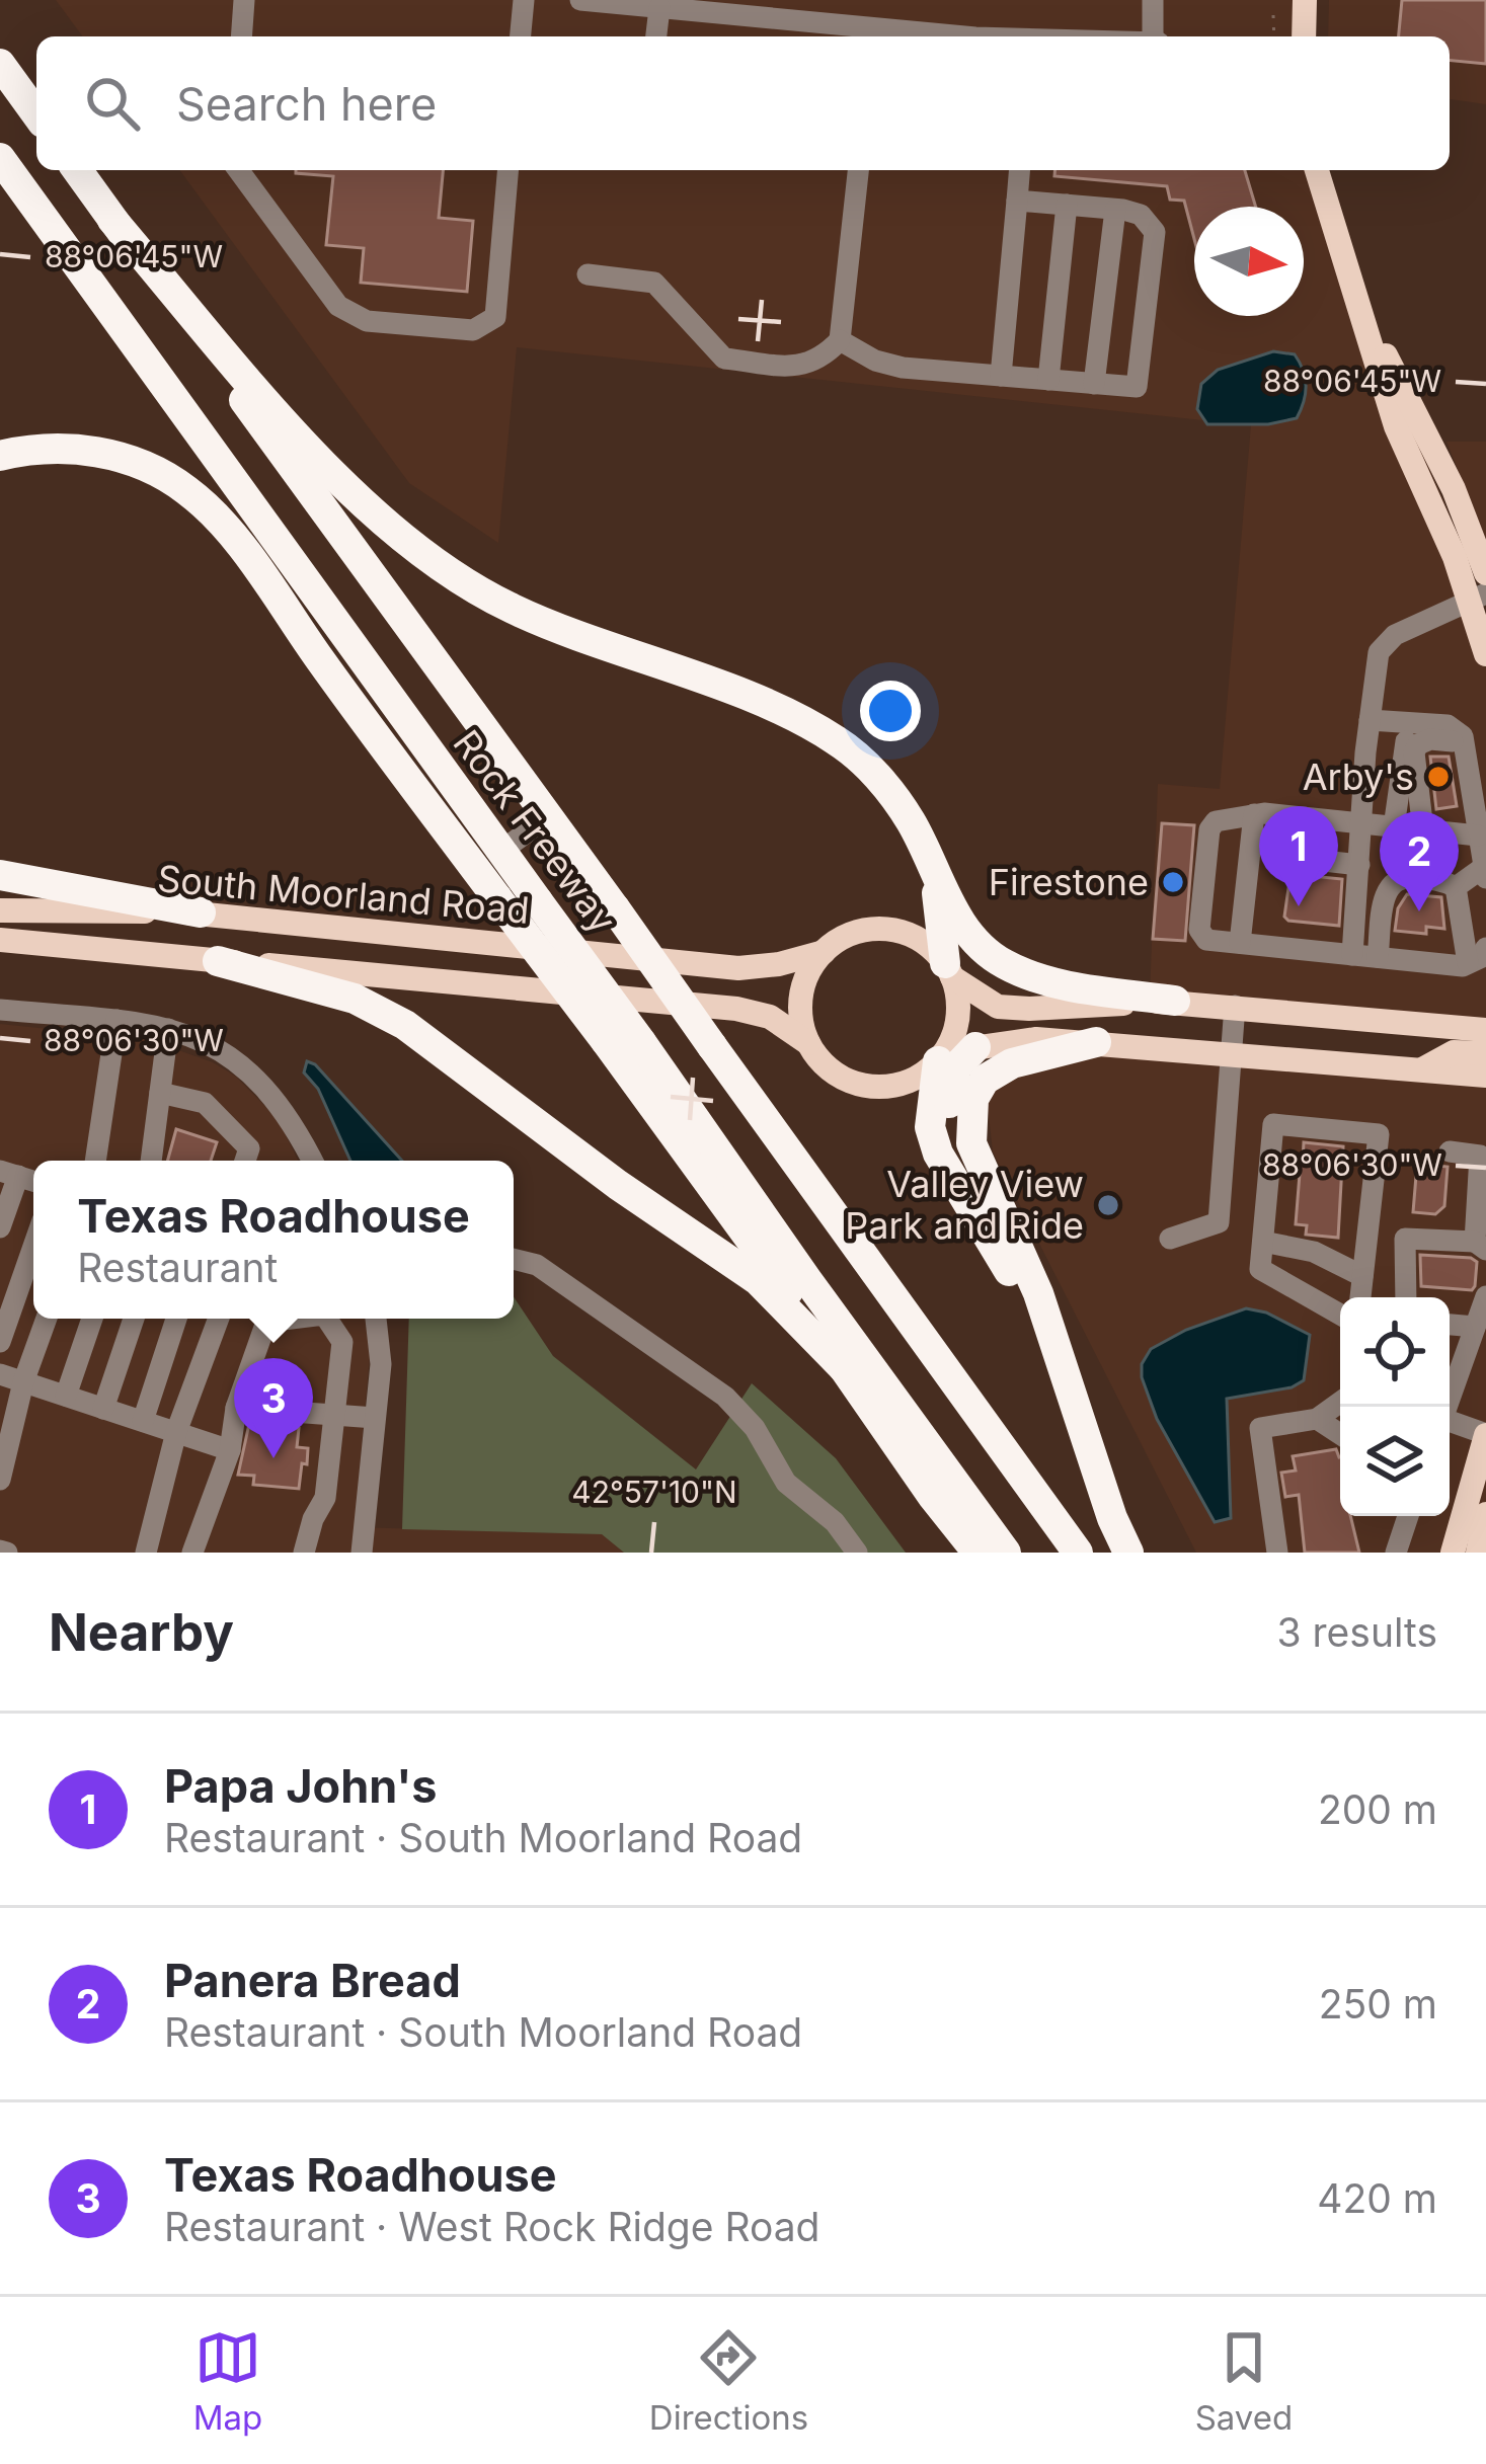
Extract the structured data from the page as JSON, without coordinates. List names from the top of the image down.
{
  "streets": {
    "highway": ["Rock Freeway"],
    "main road": ["South Moorland Road"]
  },
  "places": ["Arby's", "Firestone", "Valley View Park and Ride"],
  "north": "right",
  "page": {
    "search": "Search here",
    "pins": ["1", "2", "3"],
    "popup": ["Texas Roadhouse", "Restaurant"],
    "heading": ["Nearby", "3 results"],
    "list": [
      {
        "mark": "1",
        "name": "Papa John's",
        "note": "Restaurant · South Moorland Road",
        "value": "200 m"
      },
      {
        "mark": "2",
        "name": "Panera Bread",
        "note": "Restaurant · South Moorland Road",
        "value": "250 m"
      },
      {
        "mark": "3",
        "name": "Texas Roadhouse",
        "note": "Restaurant · West Rock Ridge Road",
        "value": "420 m"
      }
    ],
    "nav": ["Map", "Directions", "Saved"]
  },
  "coordinates": ["88°06'45\"W", "88°06'30\"W", "42°57'10\"N"]
}
